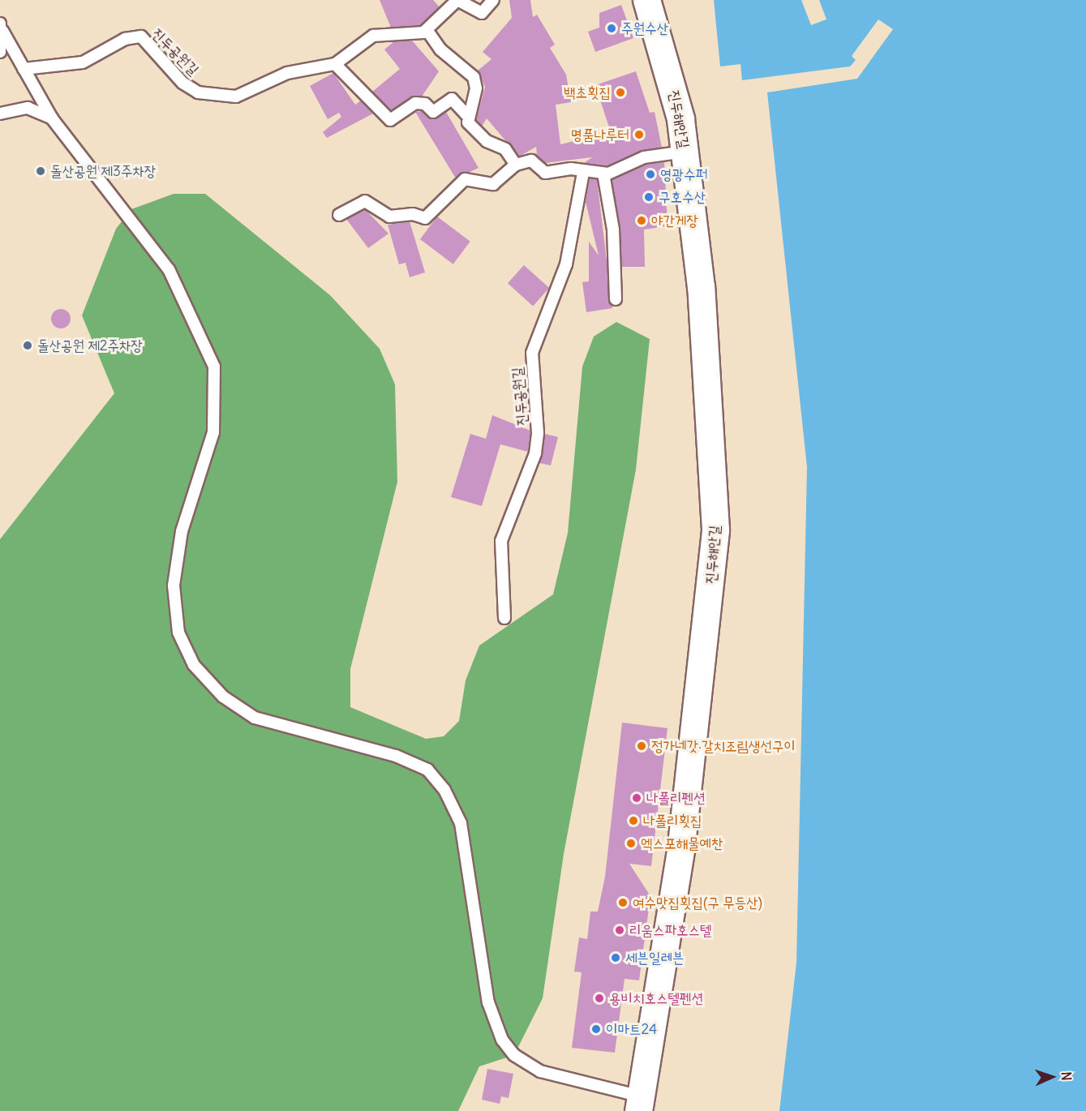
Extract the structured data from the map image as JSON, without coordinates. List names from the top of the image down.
{
  "streets": {
    "street": ["진두해안길"],
    "lane": ["진두공원길"]
  },
  "places": [
    "주원수산",
    "백초횟집",
    "명품나루터",
    "돌산공원 제3주차장",
    "영광수퍼",
    "구호수산",
    "야간게장",
    "돌산공원 제2주차장",
    "정가네갓·갈치조림생선구이",
    "나폴리펜션",
    "나폴리횟집",
    "엑스포해물예찬",
    "여수맛집횟집(구 무등산)",
    "리움스파호스텔",
    "세븐일레븐",
    "용비치호스텔펜션",
    "이마트24"
  ],
  "north": "right"
}
